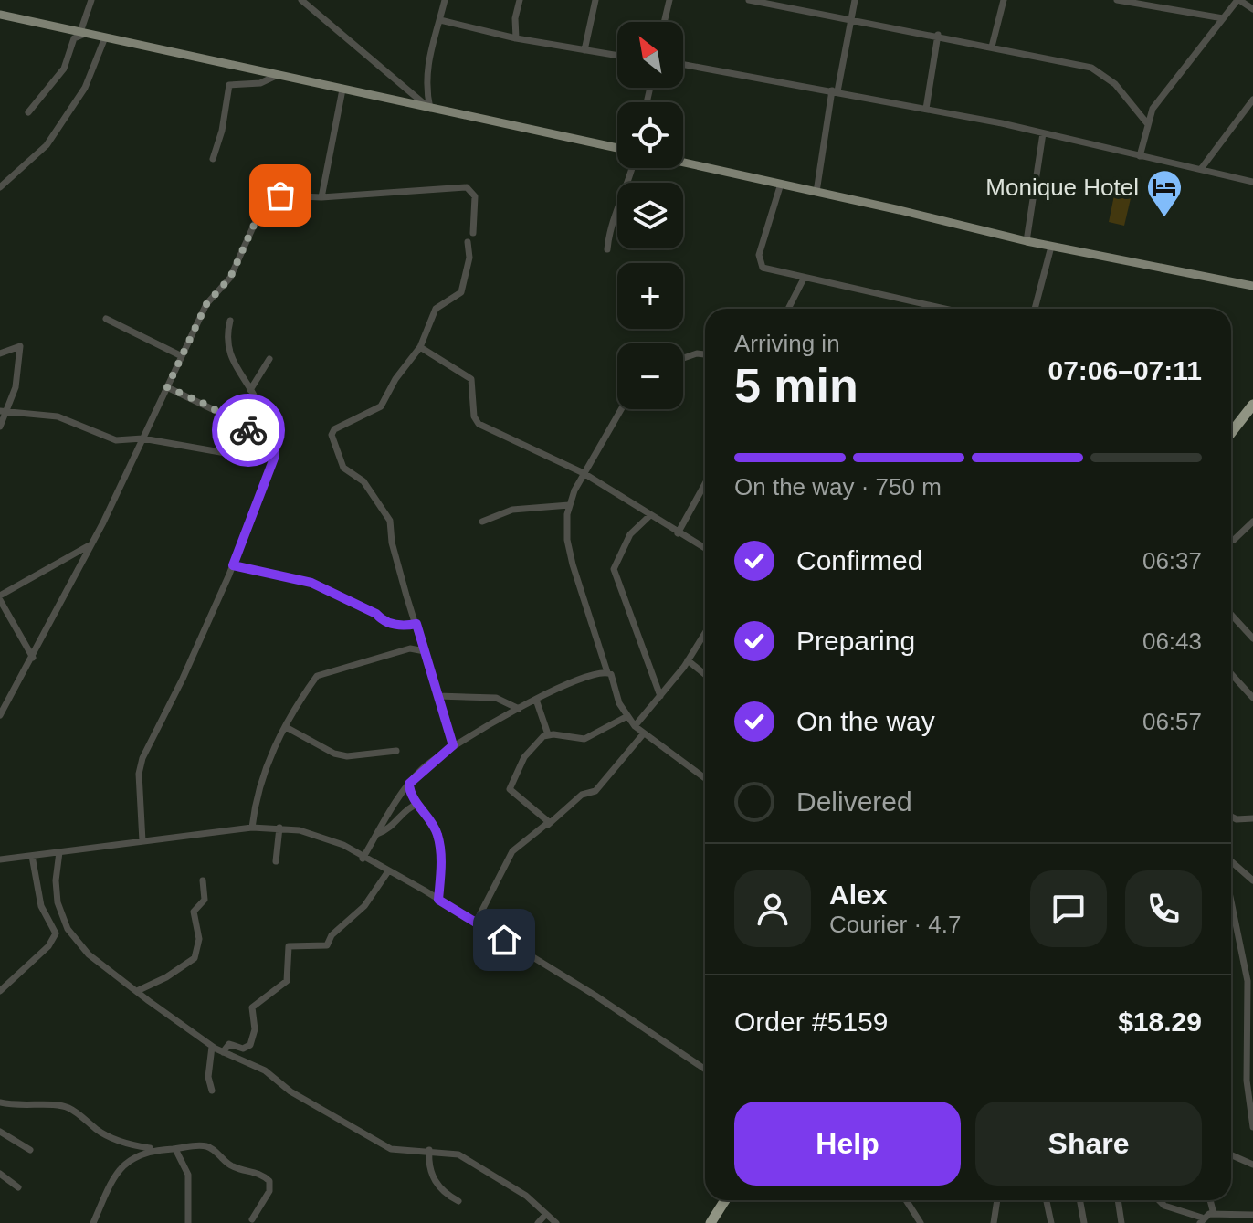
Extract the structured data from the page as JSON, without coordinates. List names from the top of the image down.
{
  "places": {
    "hotel": ["Monique Hotel"]
  },
  "north": "top left",
  "page": {
    "map_buttons": ["+", "−"],
    "heading": ["5 min", "Arriving in", "07:06–07:11"],
    "panel": [
      "Alex",
      "Courier · 4.7",
      "Order #5159",
      "$18.29"
    ],
    "bar": "On the way · 750 m",
    "list": [
      ["Confirmed", "06:37"],
      ["Preparing", "06:43"],
      ["On the way", "06:57"],
      "Delivered"
    ],
    "buttons": ["Help", "Share"]
  }
}
